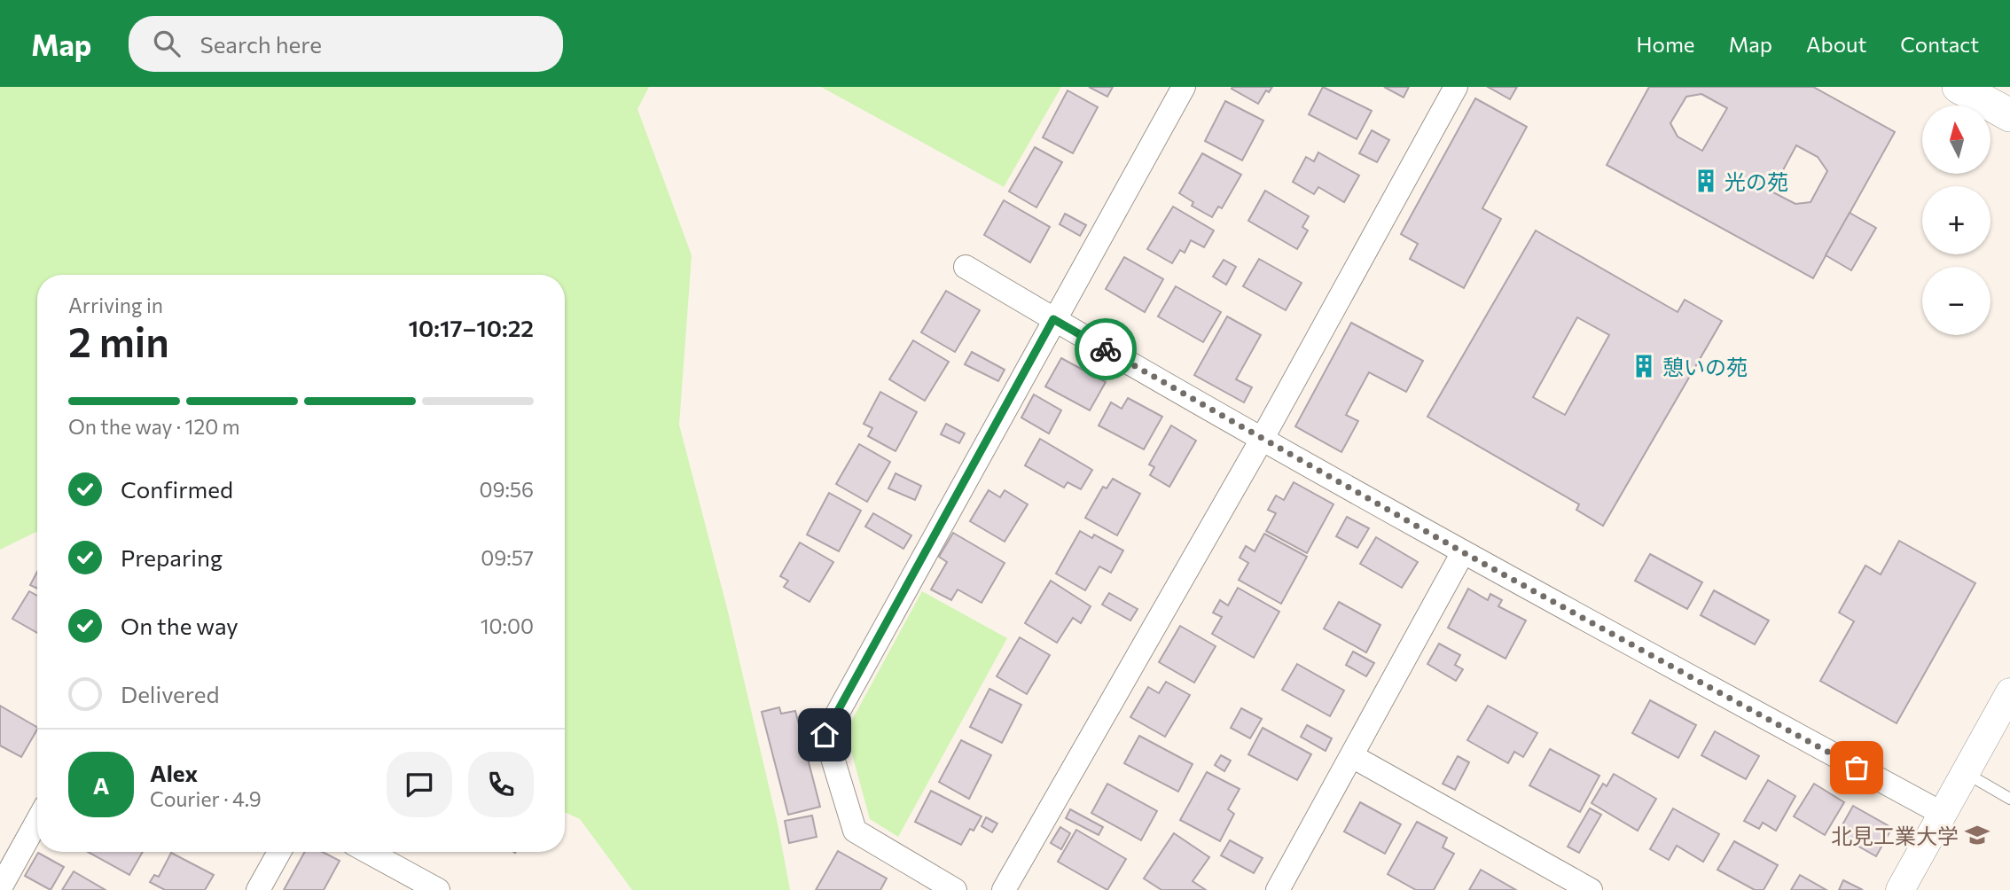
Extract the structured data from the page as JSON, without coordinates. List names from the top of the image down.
{
  "places": {
    "building": ["光の苑", "憩いの苑"],
    "school or university": ["北見工業大学"]
  },
  "north": "top",
  "page": {
    "header": "Map",
    "search": "Search here",
    "nav": [
      "Home",
      "Map",
      "About",
      "Contact"
    ],
    "map_buttons": ["+", "−"],
    "heading": ["2 min", "Arriving in", "10:17–10:22"],
    "panel": ["Alex", "Courier · 4.9"],
    "bar": "On the way · 120 m",
    "list": [
      ["Confirmed", "09:56"],
      ["Preparing", "09:57"],
      ["On the way", "10:00"],
      "Delivered"
    ],
    "round": "A"
  }
}
